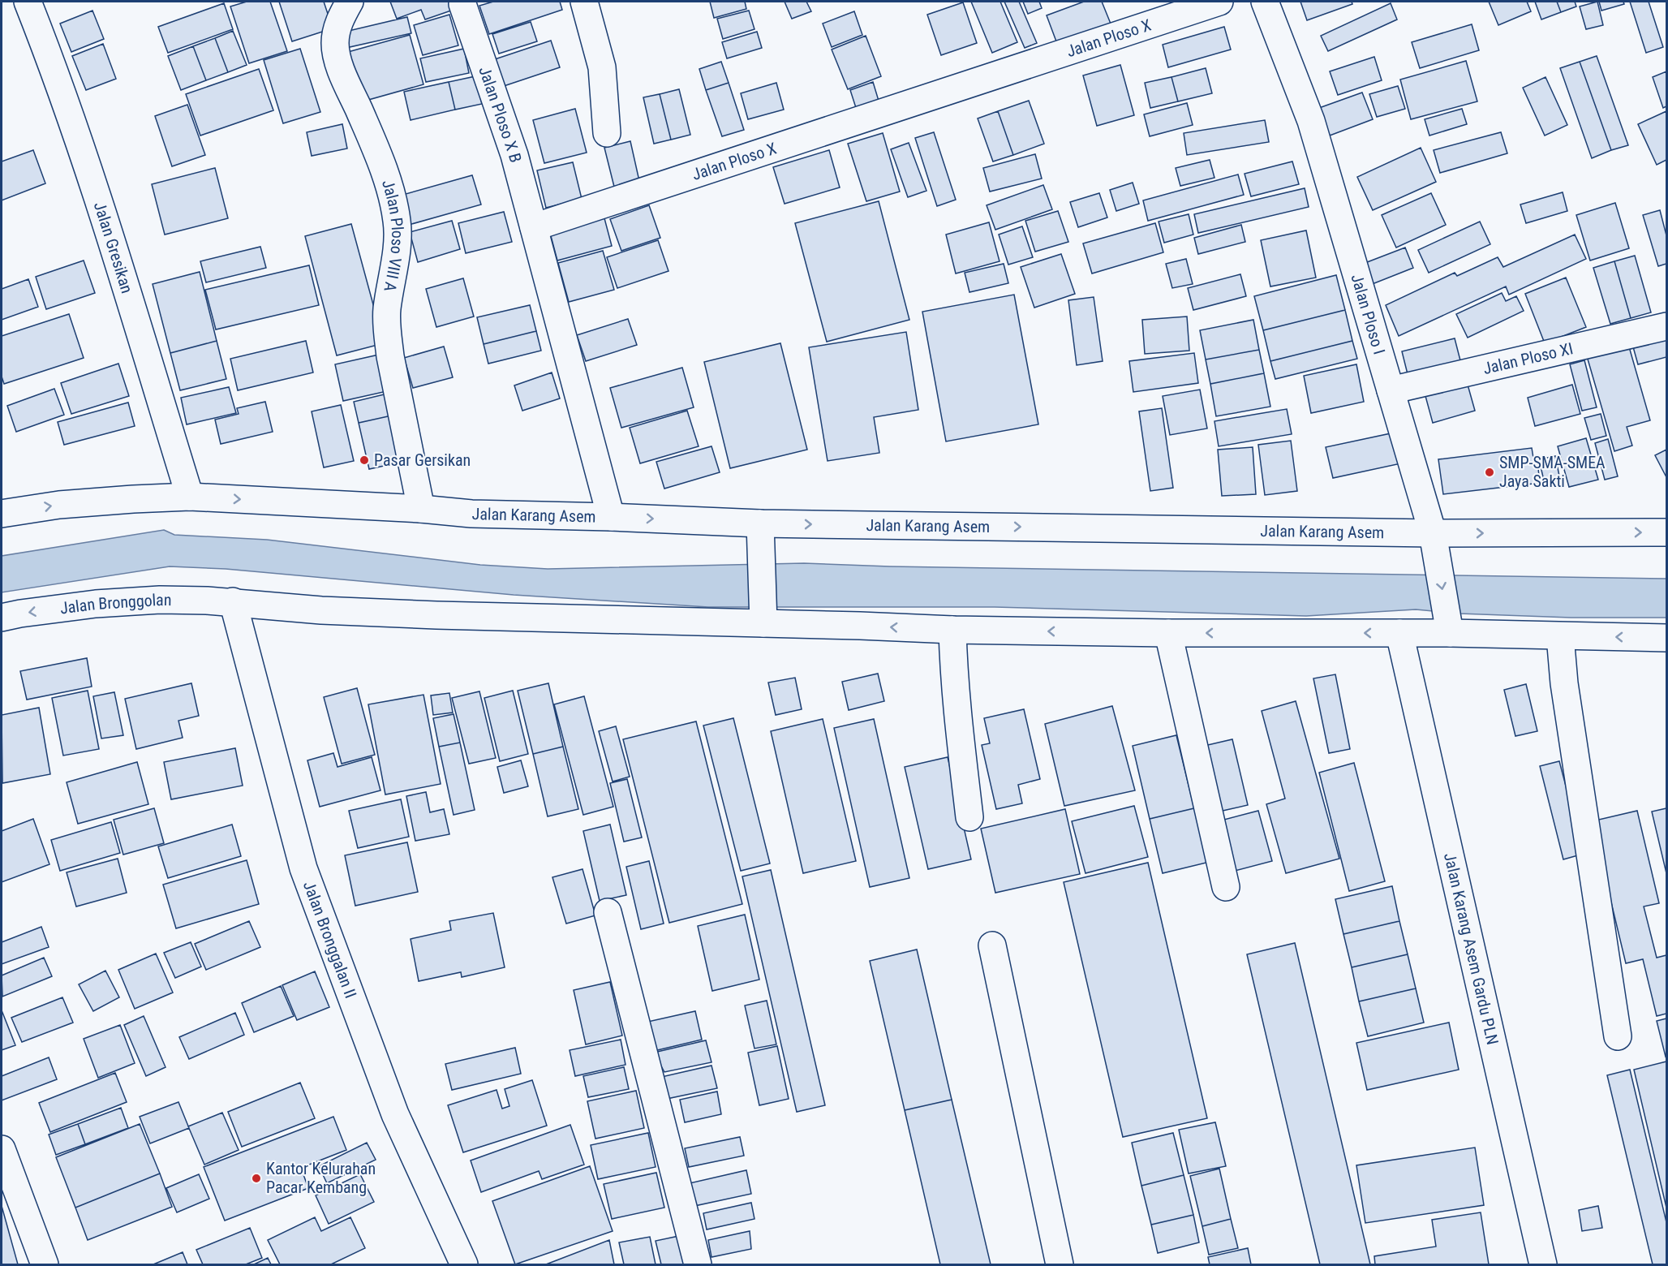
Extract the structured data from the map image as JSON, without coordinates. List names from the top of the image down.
{
  "streets": {
    "street": [
      "Jalan Ploso X",
      "Jalan Ploso X B",
      "Jalan Ploso VIII A",
      "Jalan Gresikan",
      "Jalan Ploso I",
      "Jalan Ploso XI",
      "Jalan Karang Asem",
      "Jalan Bronggolan",
      "Jalan Bronggalan II",
      "Jalan Karang Asem Gardu PLN"
    ]
  },
  "crossings": [
    ["Jalan Ploso X", "Jalan Ploso X B"],
    ["Jalan Ploso VIII A", "Jalan Karang Asem"],
    ["Jalan Gresikan", "Jalan Karang Asem"],
    ["Jalan Ploso I", "Jalan Ploso XI"],
    ["Jalan Ploso I", "Jalan Karang Asem"],
    ["Jalan Bronggolan", "Jalan Bronggalan II"]
  ],
  "places": ["Pasar Gersikan", "SMP-SMA-SMEA Jaya Sakti", "Kantor Kelurahan Pacar Kembang"]
}
